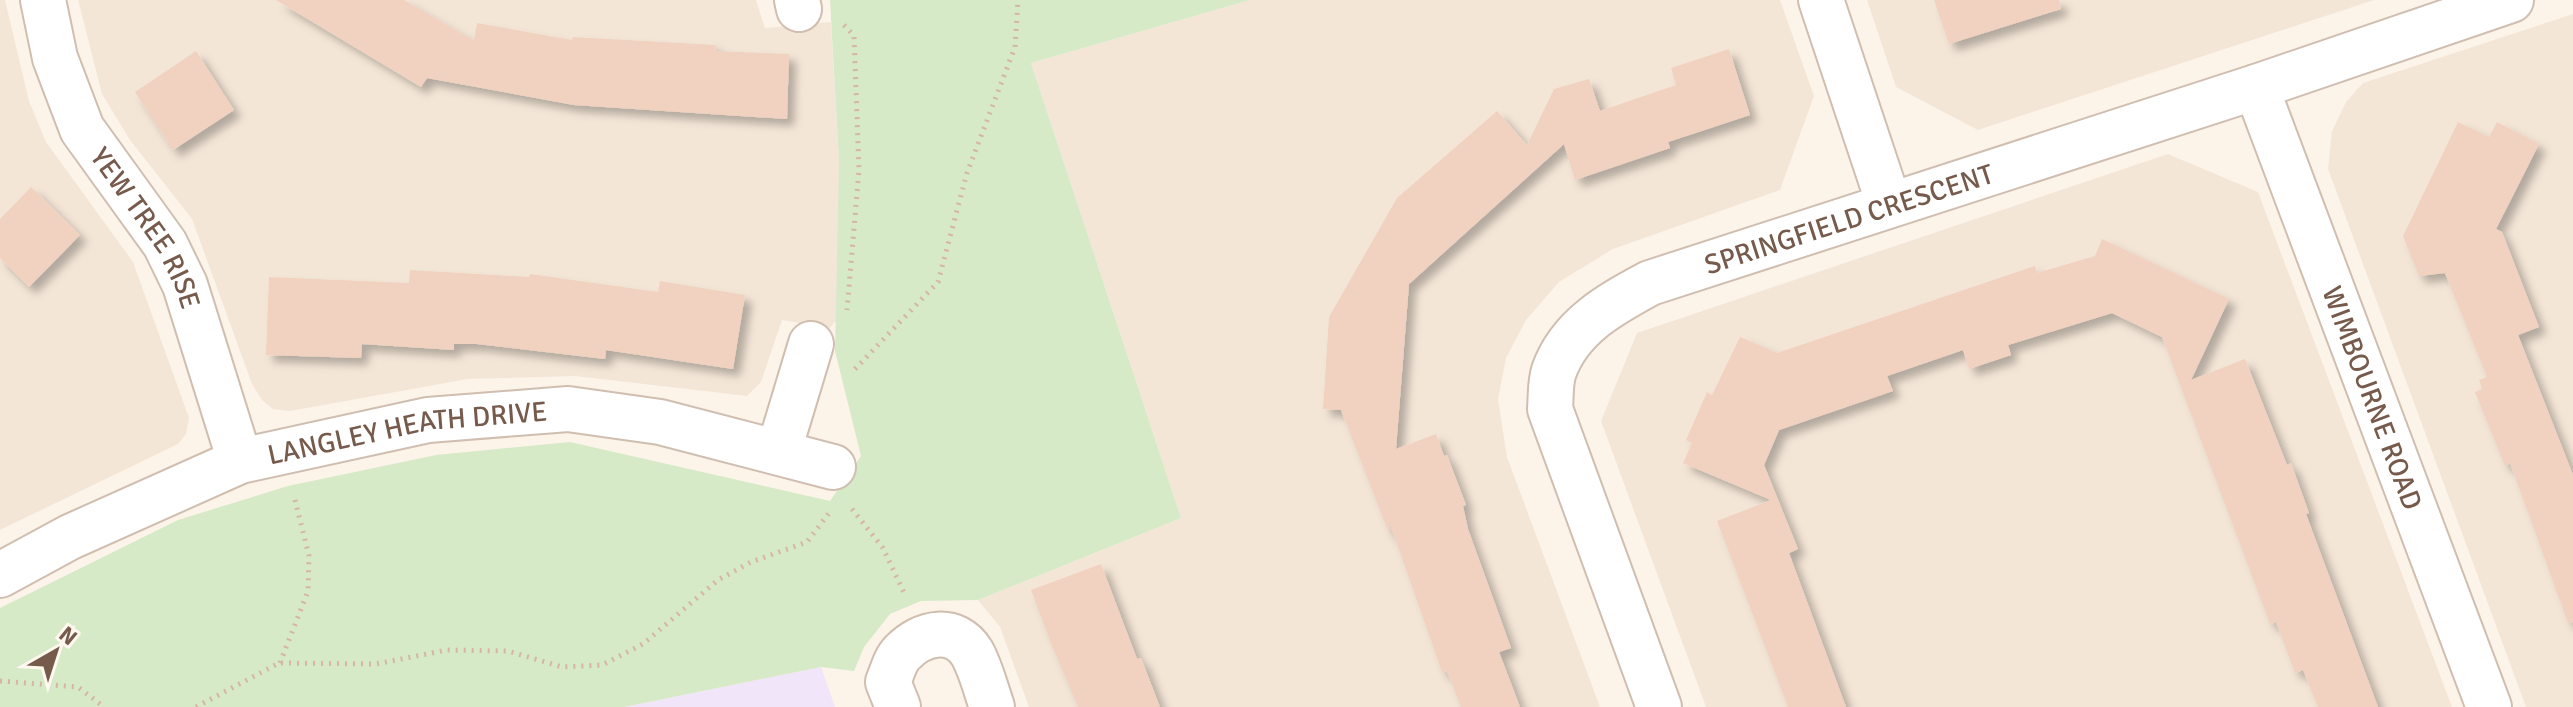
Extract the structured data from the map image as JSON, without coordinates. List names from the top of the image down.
{
  "streets": {
    "street": [
      "SPRINGFIELD CRESCENT",
      "YEW TREE RISE",
      "WIMBOURNE ROAD",
      "LANGLEY HEATH DRIVE"
    ]
  },
  "crossings": [
    ["SPRINGFIELD CRESCENT", "WIMBOURNE ROAD"],
    ["YEW TREE RISE", "LANGLEY HEATH DRIVE"]
  ],
  "north": "top right"
}
